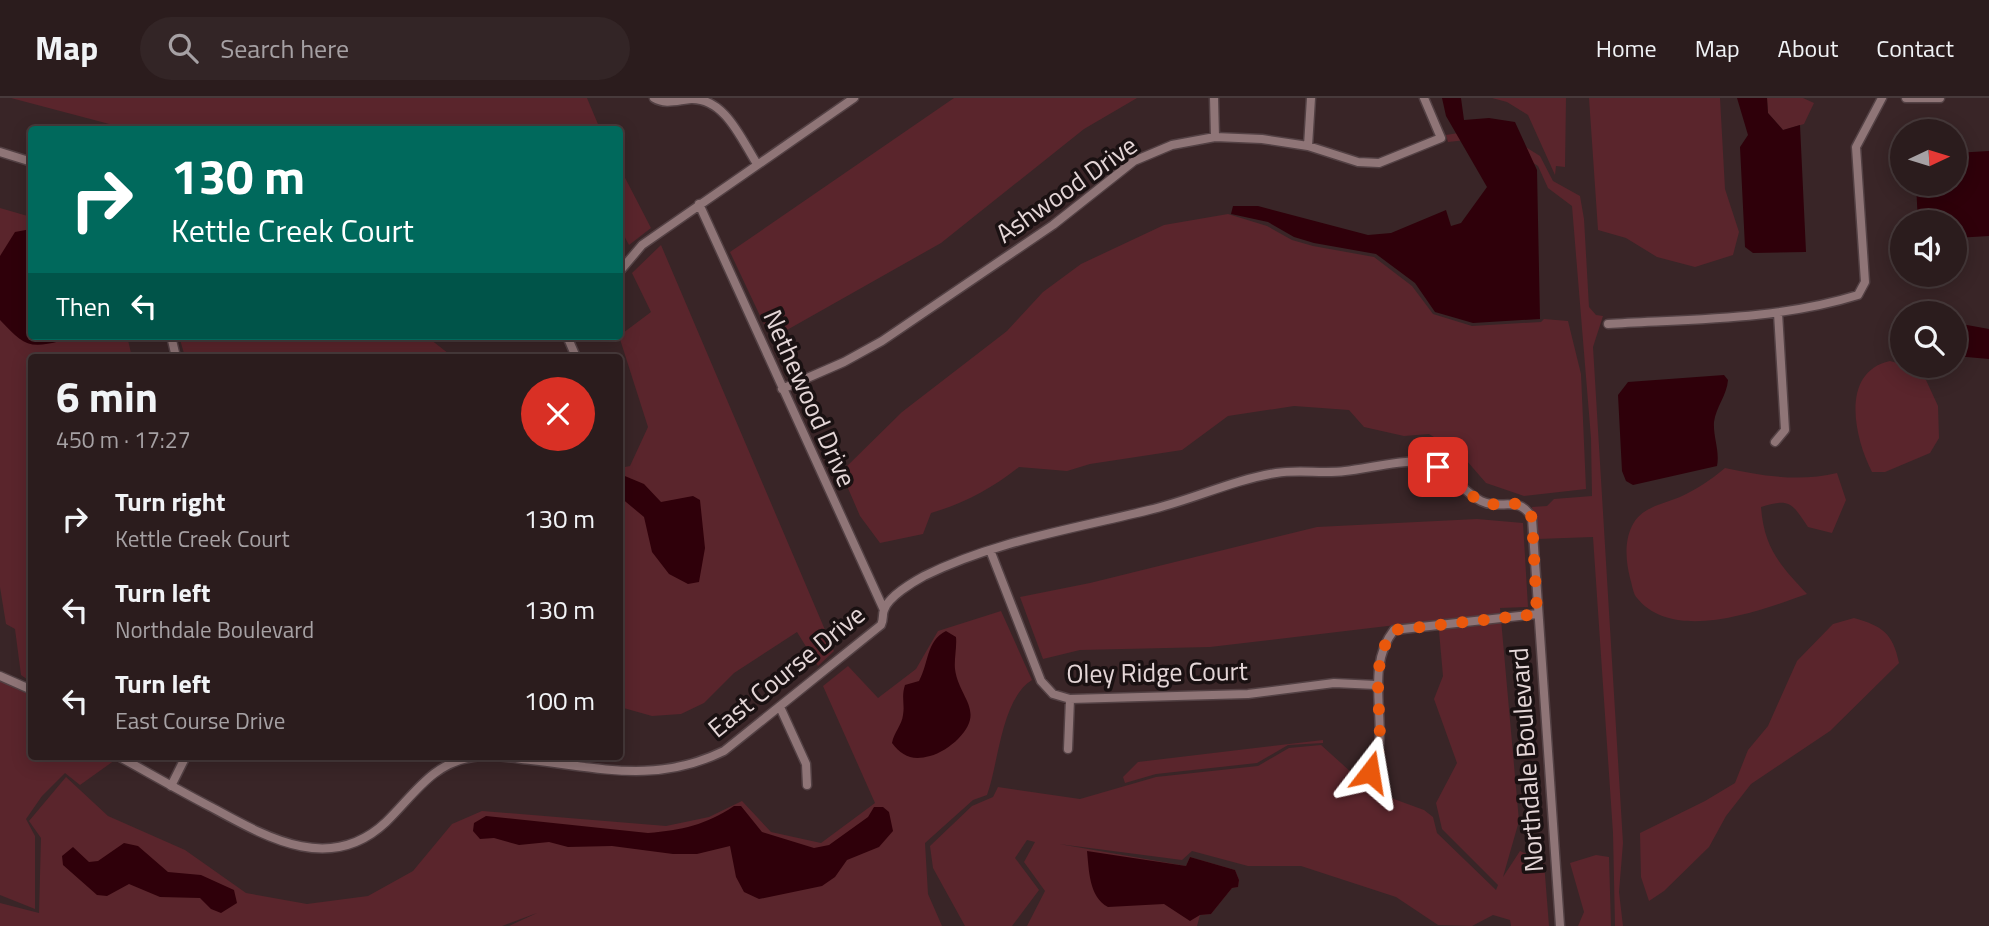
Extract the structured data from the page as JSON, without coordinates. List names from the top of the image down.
{
  "streets": {
    "street": [
      "Ashwood Drive",
      "Nethewood Drive",
      "East Course Drive",
      "Oley Ridge Court",
      "Northdale Boulevard"
    ]
  },
  "crossings": [
    ["Ashwood Drive", "Nethewood Drive"],
    ["Nethewood Drive", "East Course Drive"],
    ["East Course Drive", "Oley Ridge Court"],
    ["East Course Drive", "Northdale Boulevard"]
  ],
  "north": "right",
  "page": {
    "header": "Map",
    "search": "Search here",
    "nav": [
      "Home",
      "Map",
      "About",
      "Contact"
    ],
    "turn": ["130 m", "Kettle Creek Court"],
    "then": "Then",
    "heading": ["6 min", "450 m · 17:27"],
    "list": [
      {
        "name": "Turn right",
        "note": "Kettle Creek Court",
        "value": "130 m"
      },
      {
        "name": "Turn left",
        "note": "Northdale Boulevard",
        "value": "130 m"
      },
      {
        "name": "Turn left",
        "note": "East Course Drive",
        "value": "100 m"
      }
    ]
  }
}
